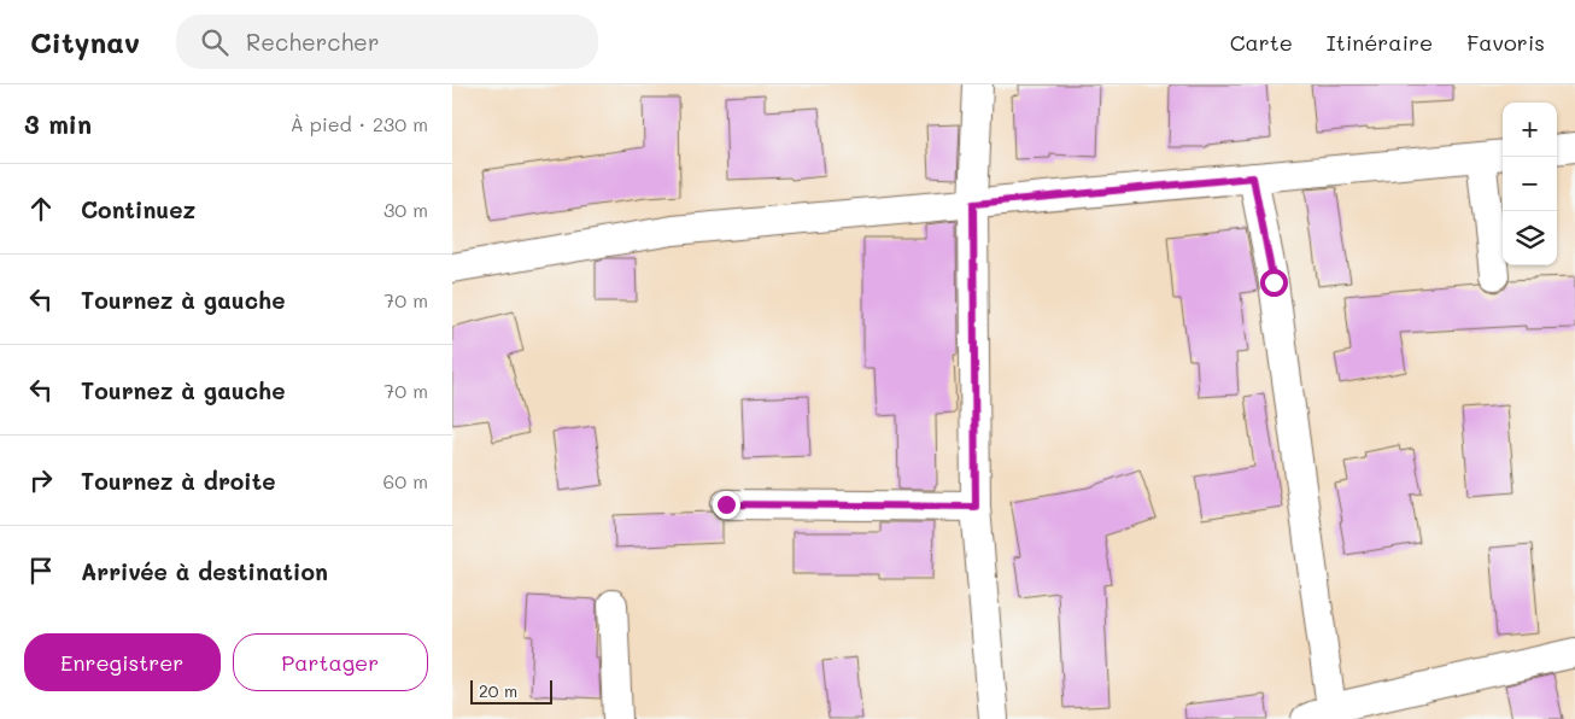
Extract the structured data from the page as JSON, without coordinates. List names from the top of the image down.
{
  "scale_bar": "20 m",
  "page": {
    "header": "Citynav",
    "search": "Rechercher",
    "nav": ["Carte", "Itinéraire", "Favoris"],
    "heading": ["3 min", "À pied · 230 m"],
    "map_buttons": ["+", "−"],
    "list": [
      ["Continuez", "30 m"],
      ["Tournez à gauche", "70 m"],
      ["Tournez à gauche", "70 m"],
      ["Tournez à droite", "60 m"],
      "Arrivée à destination"
    ],
    "buttons": ["Enregistrer", "Partager"],
    "scale": "20 m"
  }
}
